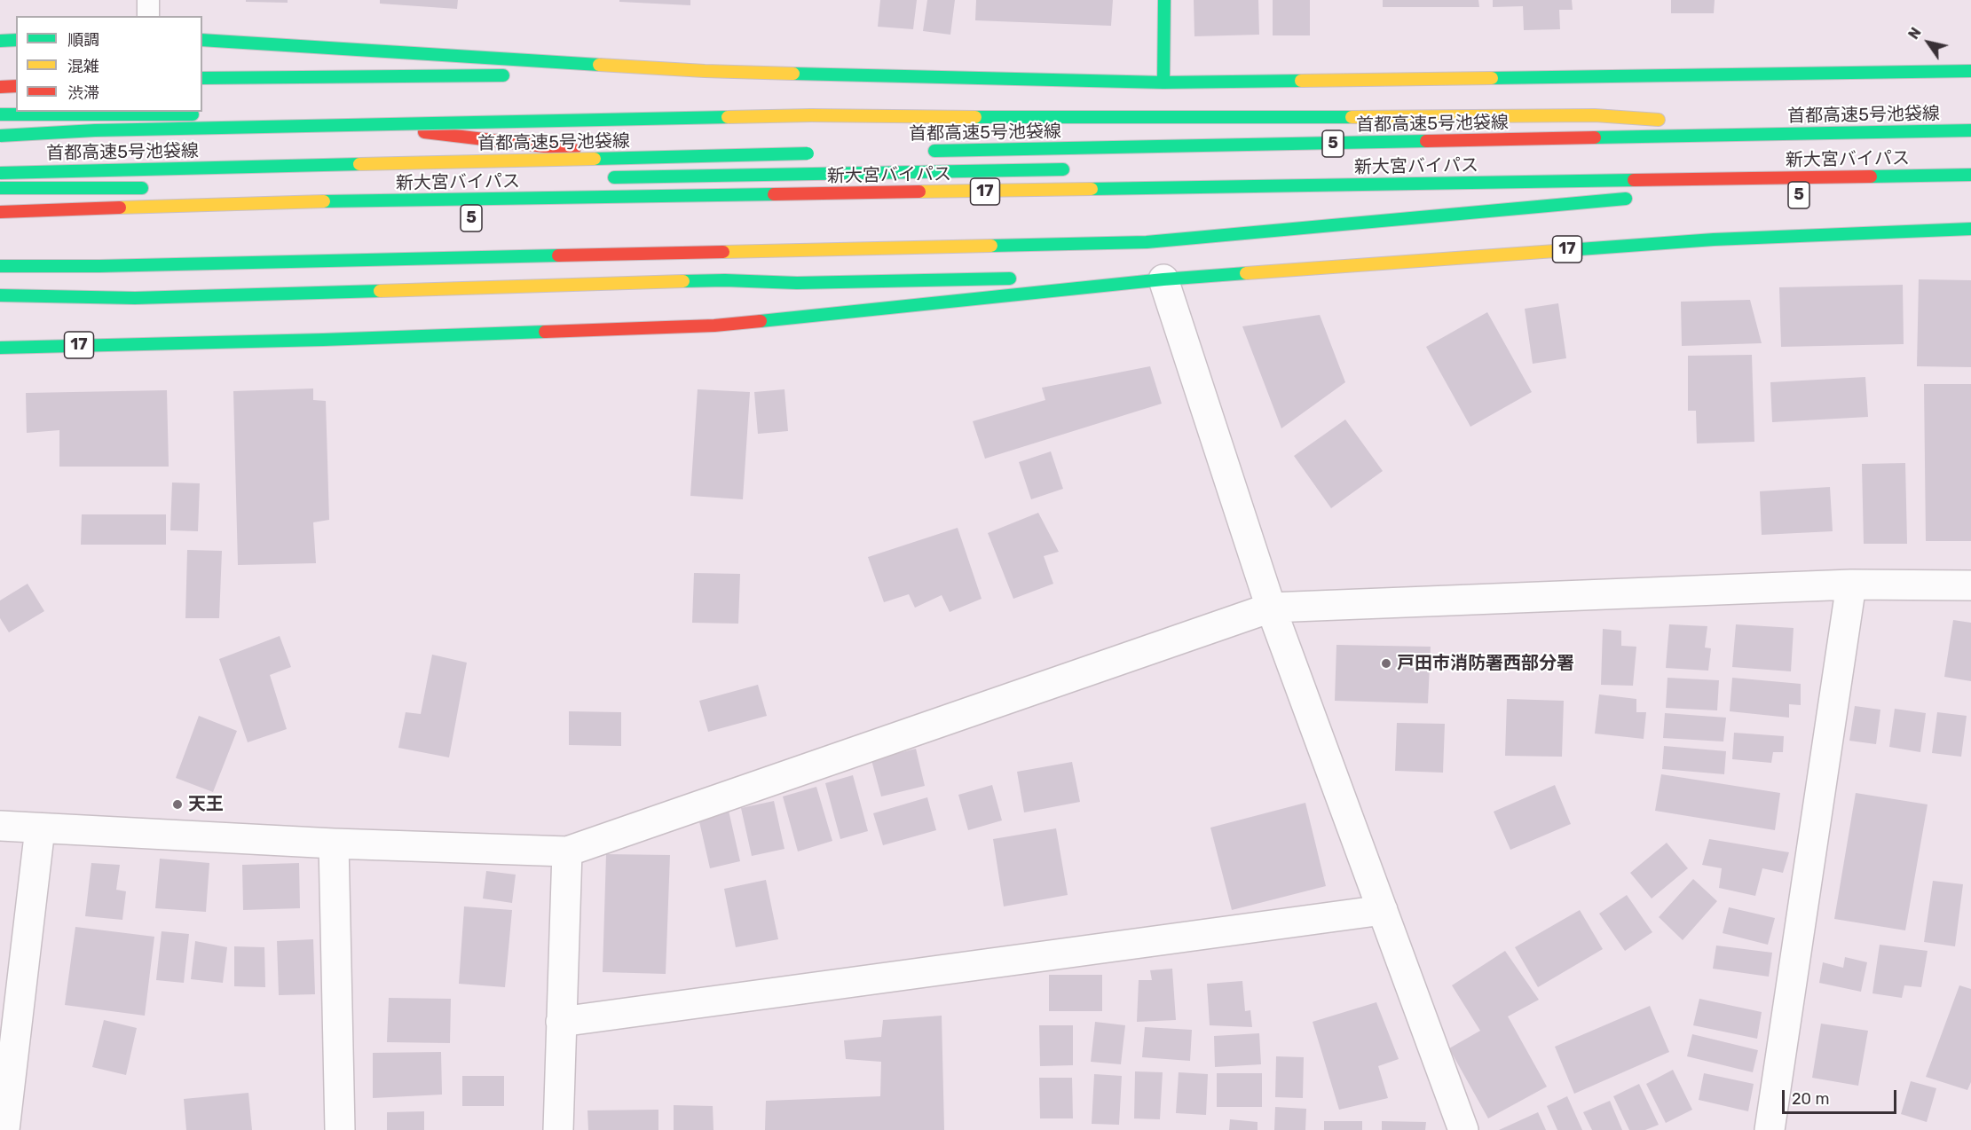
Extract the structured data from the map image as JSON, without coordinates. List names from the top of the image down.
{
  "streets": {
    "main road": [
      "首都高速5号池袋線",
      "5",
      "新大宮バイパス",
      "17"
    ]
  },
  "places": ["戸田市消防署西部分署", "天王"],
  "legend": ["順調", "混雑", "渋滞"],
  "scale_bar": "20 m",
  "north": "top left"
}
